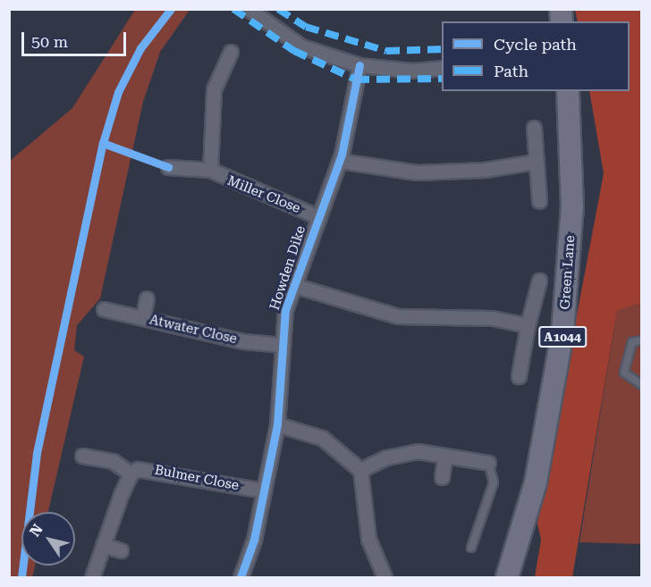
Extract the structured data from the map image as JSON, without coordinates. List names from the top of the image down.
{
  "streets": {
    "main road": ["Green Lane", "A1044"],
    "street": [
      "Miller Close",
      "Howden Dike",
      "Atwater Close",
      "Bulmer Close"
    ]
  },
  "crossings": [
    ["Miller Close", "Howden Dike"],
    ["Howden Dike", "Atwater Close"],
    ["Howden Dike", "Bulmer Close"]
  ],
  "legend": ["Cycle path", "Path"],
  "scale_bar": "50 m",
  "north": "top left"
}
